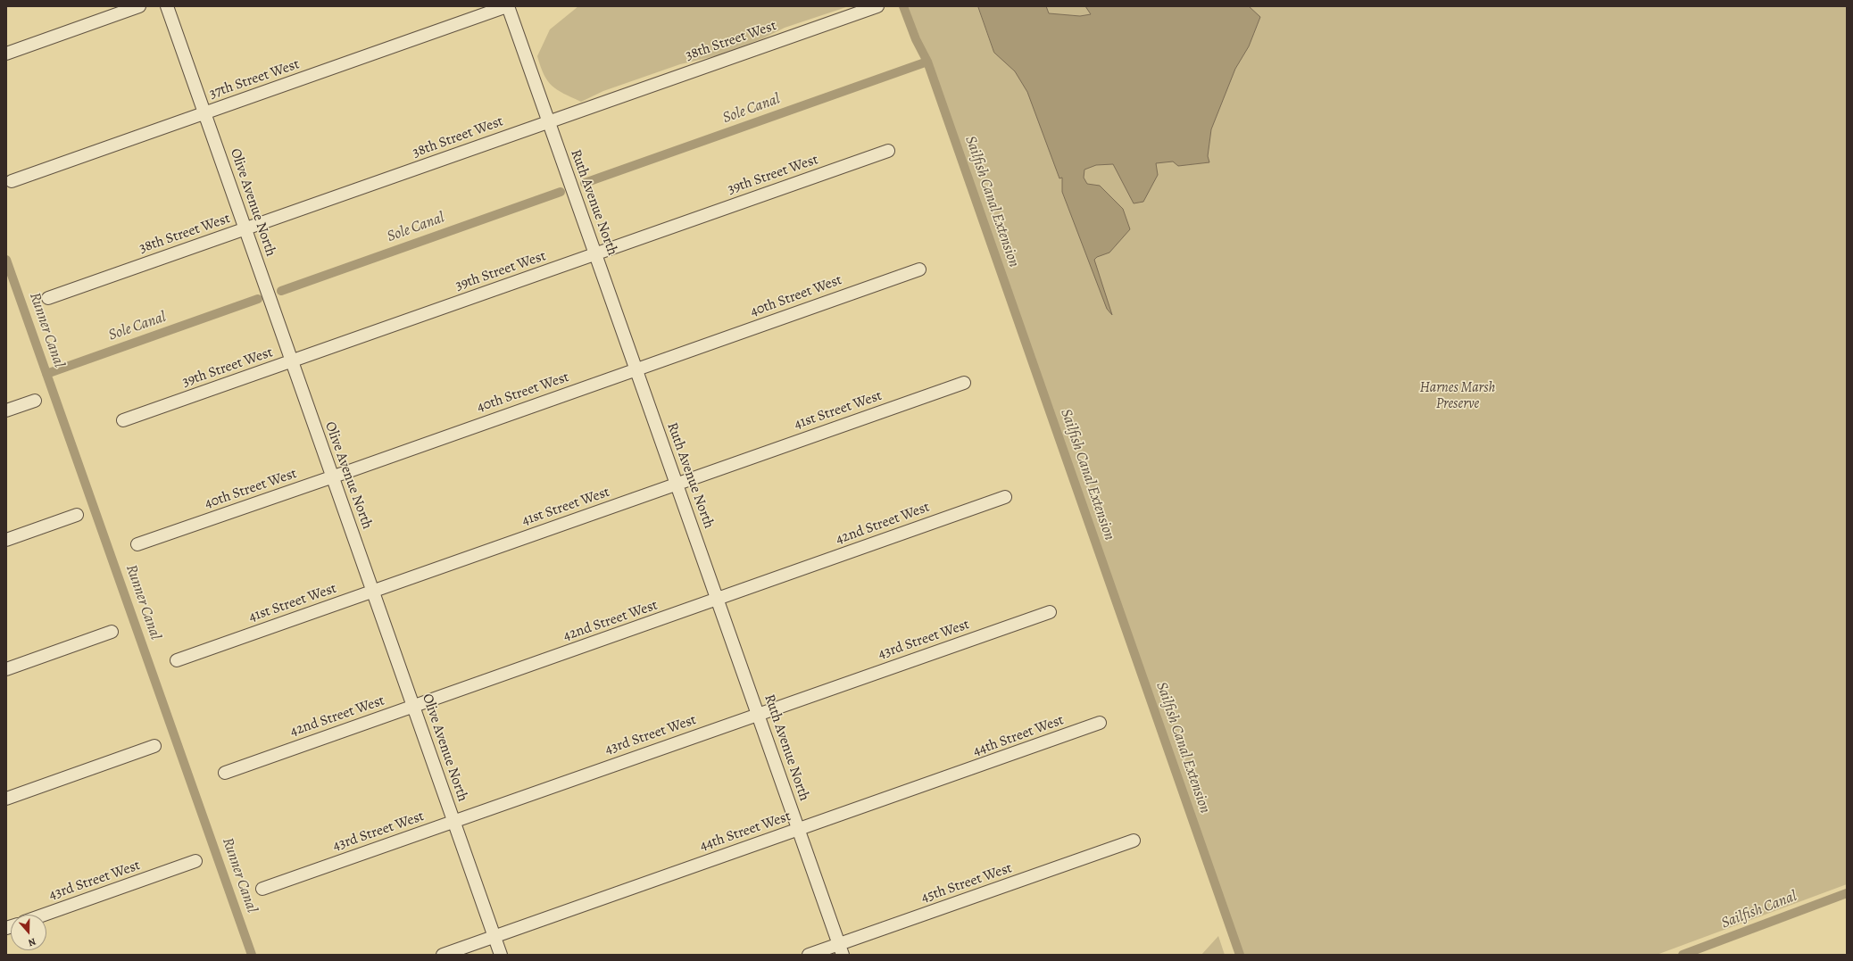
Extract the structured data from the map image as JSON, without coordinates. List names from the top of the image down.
{
  "streets": {
    "street": [
      "38th Street West",
      "37th Street West",
      "39th Street West",
      "Olive Avenue North",
      "Ruth Avenue North",
      "40th Street West",
      "41st Street West",
      "42nd Street West",
      "43rd Street West",
      "44th Street West",
      "45th Street West"
    ]
  },
  "crossings": [
    ["38th Street West", "Olive Avenue North"],
    ["38th Street West", "Ruth Avenue North"],
    ["37th Street West", "Olive Avenue North"],
    ["37th Street West", "Ruth Avenue North"],
    ["39th Street West", "Olive Avenue North"],
    ["39th Street West", "Ruth Avenue North"],
    ["Olive Avenue North", "40th Street West"],
    ["Olive Avenue North", "41st Street West"],
    ["Olive Avenue North", "42nd Street West"],
    ["Olive Avenue North", "43rd Street West"],
    ["Olive Avenue North", "44th Street West"],
    ["Ruth Avenue North", "40th Street West"],
    ["Ruth Avenue North", "41st Street West"],
    ["Ruth Avenue North", "42nd Street West"],
    ["Ruth Avenue North", "43rd Street West"],
    ["Ruth Avenue North", "44th Street West"],
    ["Ruth Avenue North", "45th Street West"]
  ],
  "water": [
    "Sole Canal",
    "Sailfish Canal Extension",
    "Runner Canal",
    "Sailfish Canal"
  ],
  "parks": ["Harnes Marsh Preserve"],
  "north": "bottom"
}
